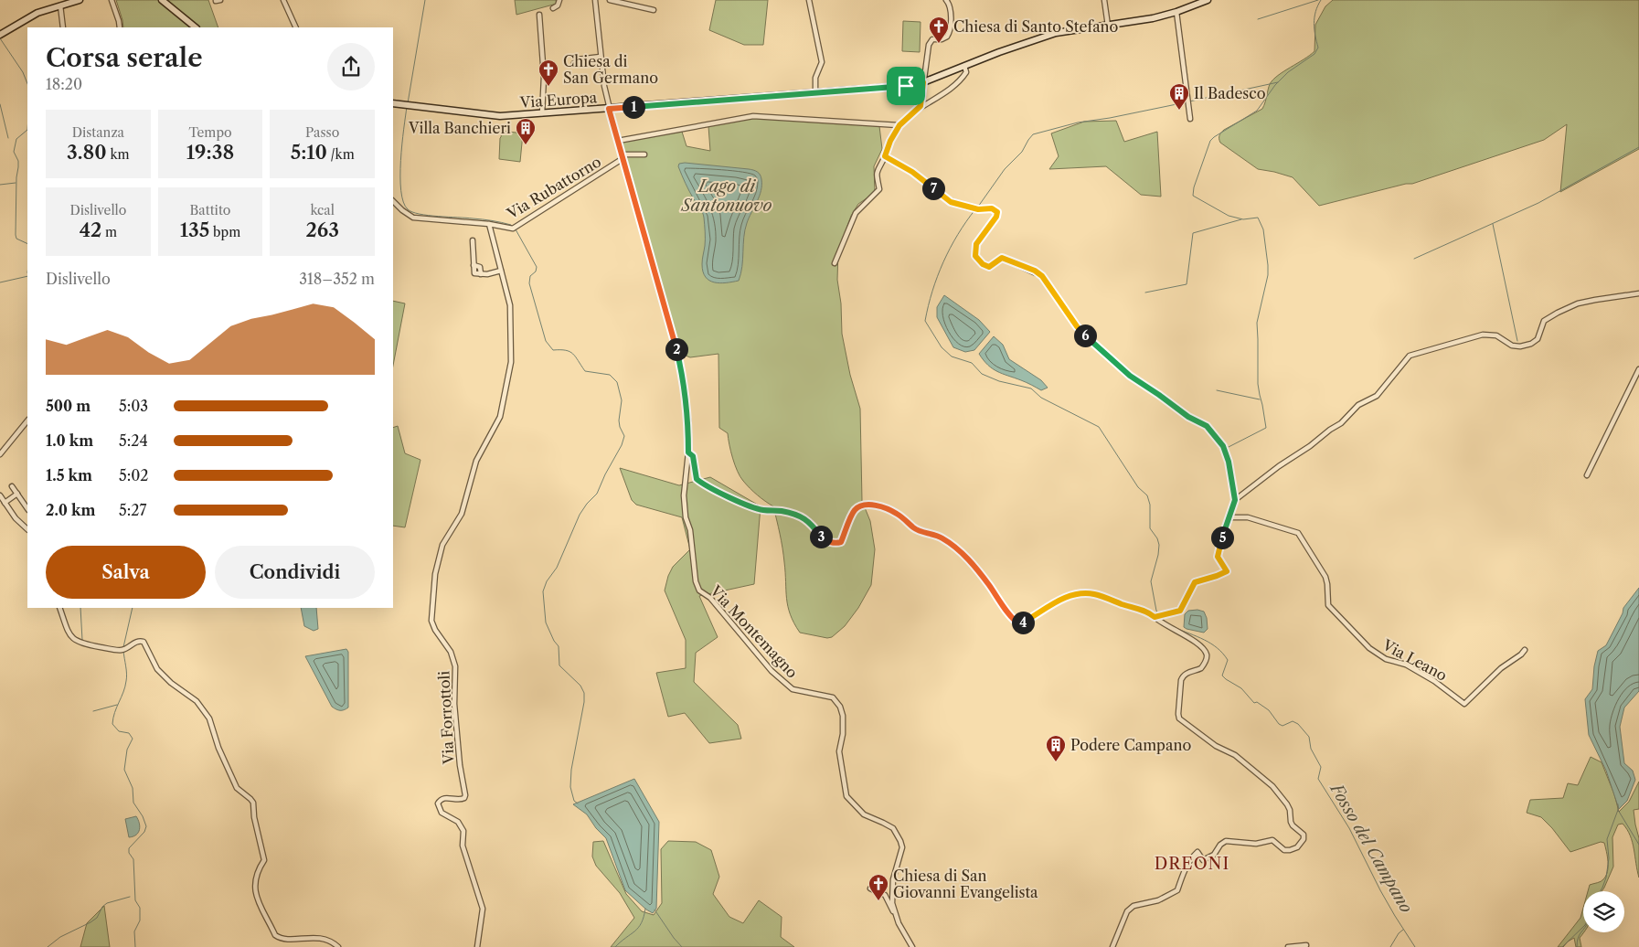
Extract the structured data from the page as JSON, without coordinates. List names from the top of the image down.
{
  "streets": {
    "main road": ["Via Europa"],
    "street": [
      "Via Rubattorno",
      "Via Montemagno",
      "Via Leano",
      "Via Forrottoli"
    ]
  },
  "crossings": [
    ["Via Europa", "Via Montemagno"],
    ["Via Rubattorno", "Via Montemagno"],
    ["Via Rubattorno", "Via Forrottoli"]
  ],
  "districts": ["DREONI"],
  "water": ["Lago di Santonuovo", "Fosso del Campano"],
  "places": {
    "church": ["Chiesa di Santo Stefano", "Chiesa di San Germano", "Chiesa di San Giovanni Evangelista"],
    "building": ["Il Badesco", "Villa Banchieri", "Podere Campano"]
  },
  "page": {
    "heading": ["Corsa serale", "18:20"],
    "pins": [
      "1",
      "7",
      "6",
      "2",
      "3",
      "5",
      "4"
    ],
    "stats": [
      ["Distanza", "3.80 km"],
      ["Tempo", "19:38"],
      ["Passo", "5:10 /km"],
      ["Dislivello", "42 m"],
      ["Battito", "135 bpm"],
      ["kcal", "263"]
    ],
    "chart": ["Dislivello", "318–352 m"],
    "list": [
      {
        "name": "500 m",
        "note": "5:03"
      },
      {
        "name": "1.0 km",
        "note": "5:24"
      },
      {
        "name": "1.5 km",
        "note": "5:02"
      },
      {
        "name": "2.0 km",
        "note": "5:27"
      }
    ],
    "buttons": ["Salva", "Condividi"]
  }
}
